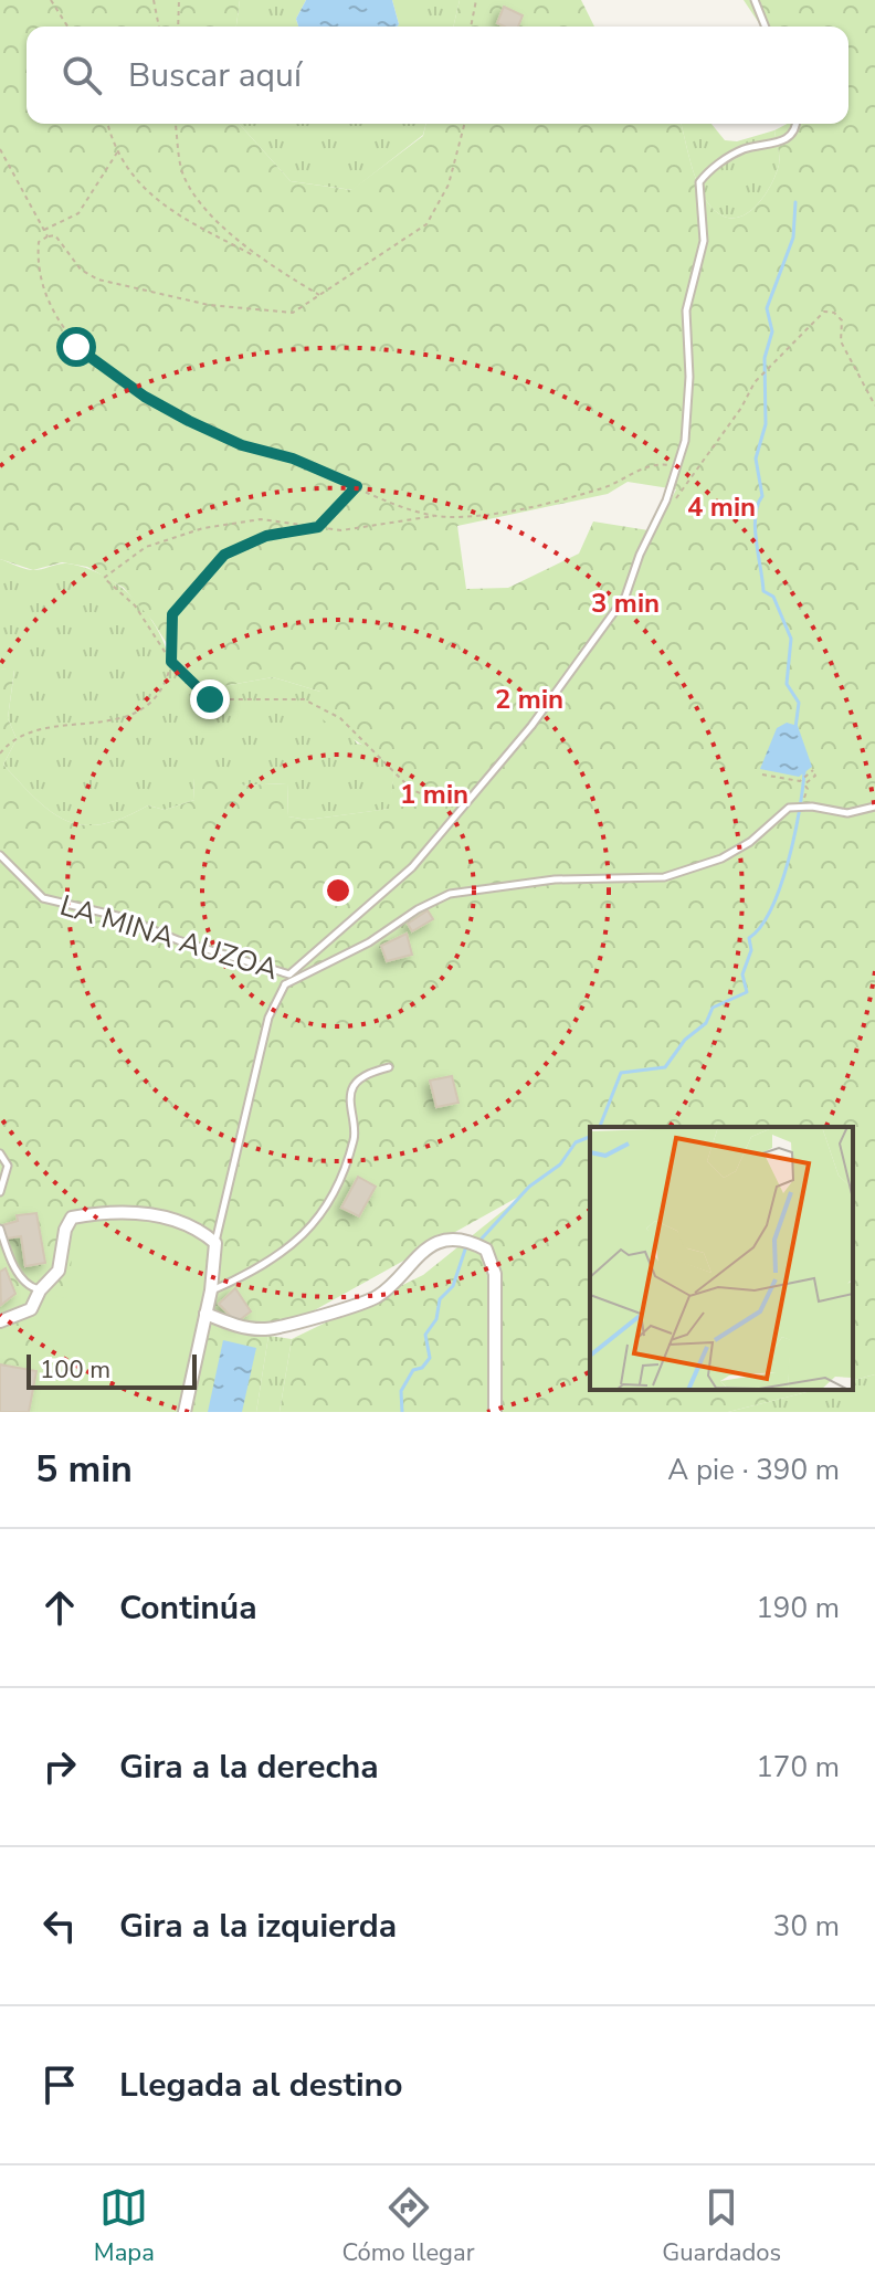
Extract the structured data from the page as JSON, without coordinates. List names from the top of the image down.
{
  "streets": {
    "lane": ["LA MINA AUZOA"]
  },
  "scale_bar": "100 m",
  "page": {
    "search": "Buscar aquí",
    "scale": "100 m",
    "heading": ["5 min", "A pie · 390 m"],
    "list": [
      ["Continúa", "190 m"],
      ["Gira a la derecha", "170 m"],
      ["Gira a la izquierda", "30 m"],
      "Llegada al destino"
    ],
    "nav": ["Mapa", "Cómo llegar", "Guardados"]
  },
  "rings": [
    "4 min",
    "3 min",
    "2 min",
    "1 min"
  ]
}
